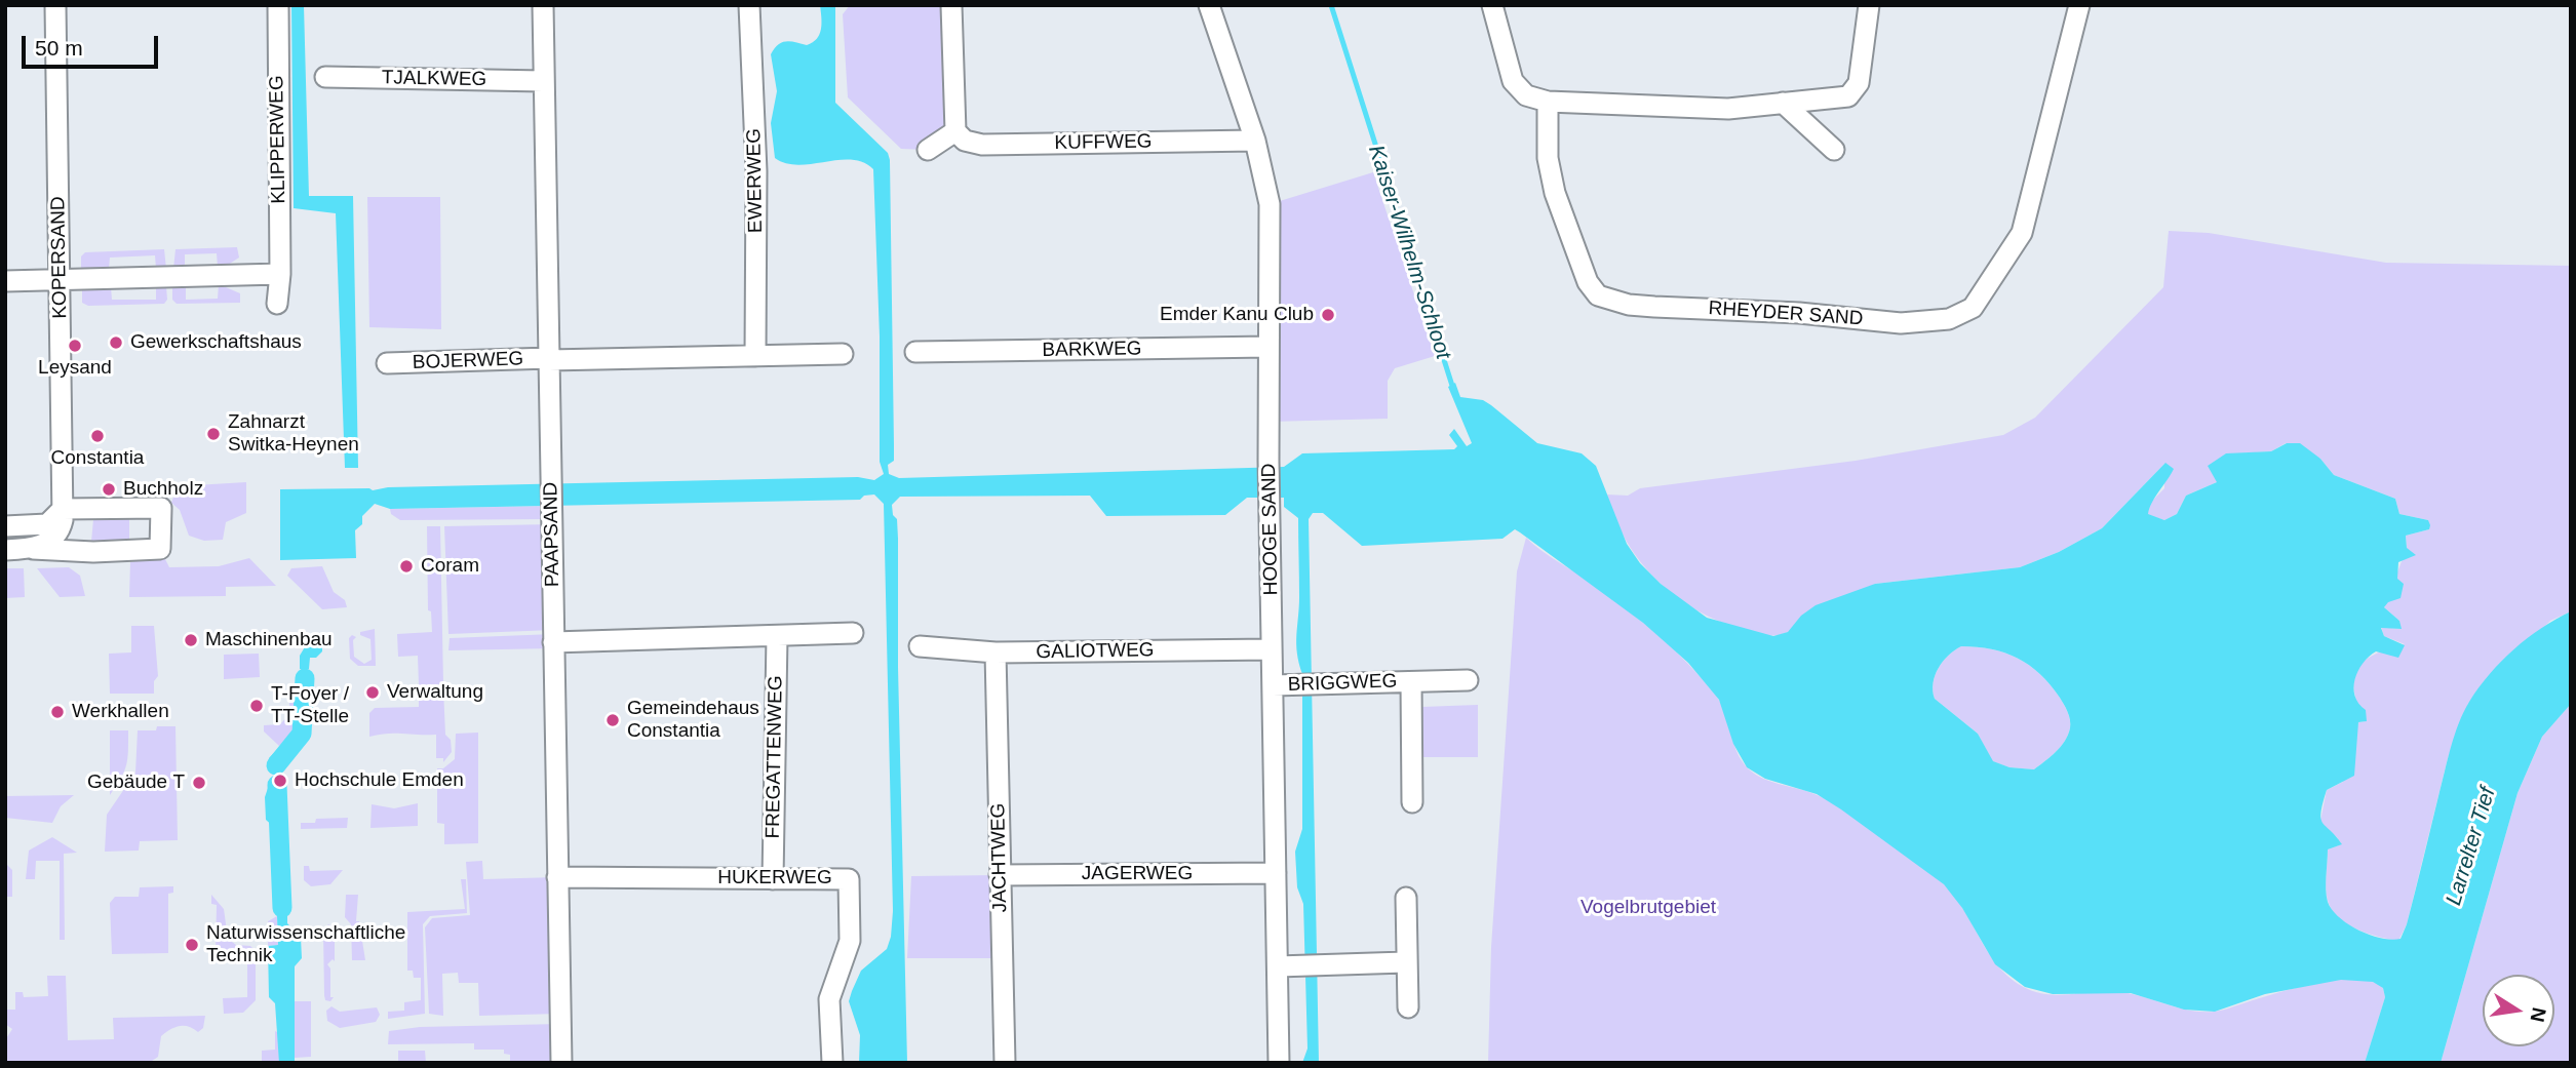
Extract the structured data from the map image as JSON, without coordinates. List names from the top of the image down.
{
  "streets": {
    "street": [
      "TJALKWEG",
      "KLIPPERWEG",
      "KUFFWEG",
      "EWERWEG",
      "KOPERSAND",
      "RHEYDER SAND",
      "BARKWEG",
      "BOJERWEG",
      "HOOGE SAND",
      "PAAPSAND",
      "GALIOTWEG",
      "BRIGGWEG",
      "FREGATTENWEG",
      "JACHTWEG",
      "JAGERWEG",
      "HUKERWEG"
    ]
  },
  "crossings": [
    ["TJALKWEG", "PAAPSAND"],
    ["KUFFWEG", "HOOGE SAND"],
    ["BARKWEG", "HOOGE SAND"],
    ["BOJERWEG", "PAAPSAND"],
    ["HOOGE SAND", "GALIOTWEG"],
    ["HOOGE SAND", "BRIGGWEG"],
    ["HOOGE SAND", "JAGERWEG"],
    ["PAAPSAND", "HUKERWEG"],
    ["GALIOTWEG", "JACHTWEG"],
    ["FREGATTENWEG", "HUKERWEG"],
    ["JACHTWEG", "JAGERWEG"]
  ],
  "water": ["Kaiser-Wilhelm-Schloot", "Larrelter Tief"],
  "parks": ["Vogelbrutgebiet"],
  "places": [
    "Emder Kanu Club",
    "Gewerkschaftshaus",
    "Leysand",
    "Zahnarzt Switka-Heynen",
    "Constantia",
    "Buchholz",
    "Coram",
    "Maschinenbau",
    "Verwaltung",
    "T-Foyer / TT-Stelle",
    "Werkhallen",
    "Gemeindehaus Constantia",
    "Hochschule Emden",
    "Gebäude T",
    "Naturwissenschaftliche Technik"
  ],
  "scale_bar": "50 m",
  "north": "right"
}
